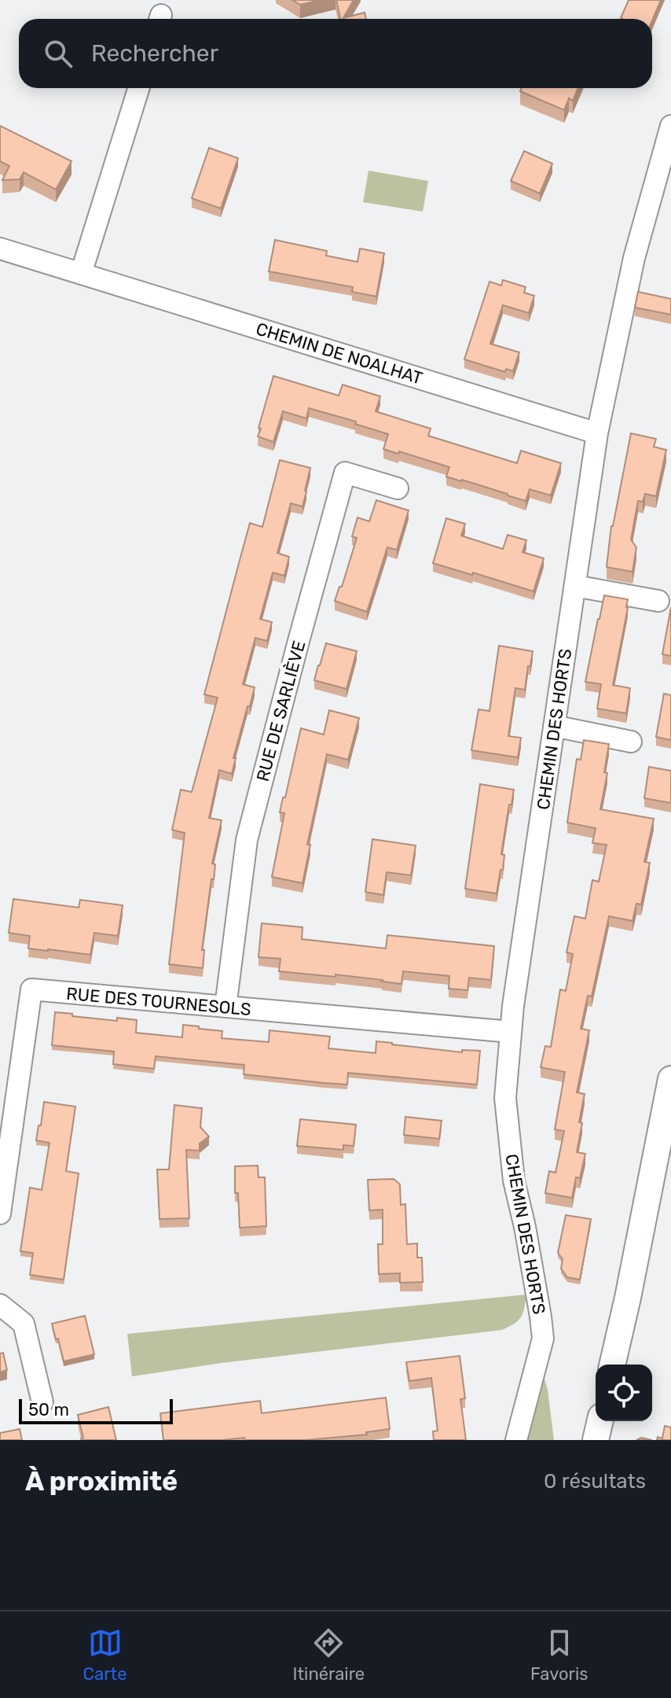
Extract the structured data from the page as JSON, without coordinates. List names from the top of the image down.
{
  "streets": {
    "street": [
      "CHEMIN DE NOALHAT",
      "RUE DE SARLIÈVE",
      "CHEMIN DES HORTS",
      "RUE DES TOURNESOLS"
    ]
  },
  "crossings": [
    ["CHEMIN DE NOALHAT", "CHEMIN DES HORTS"],
    ["RUE DE SARLIÈVE", "RUE DES TOURNESOLS"],
    ["CHEMIN DES HORTS", "RUE DES TOURNESOLS"]
  ],
  "scale_bar": "50 m",
  "page": {
    "search": "Rechercher",
    "scale": "50 m",
    "heading": ["À proximité", "0 résultats"],
    "nav": ["Carte", "Itinéraire", "Favoris"]
  }
}
